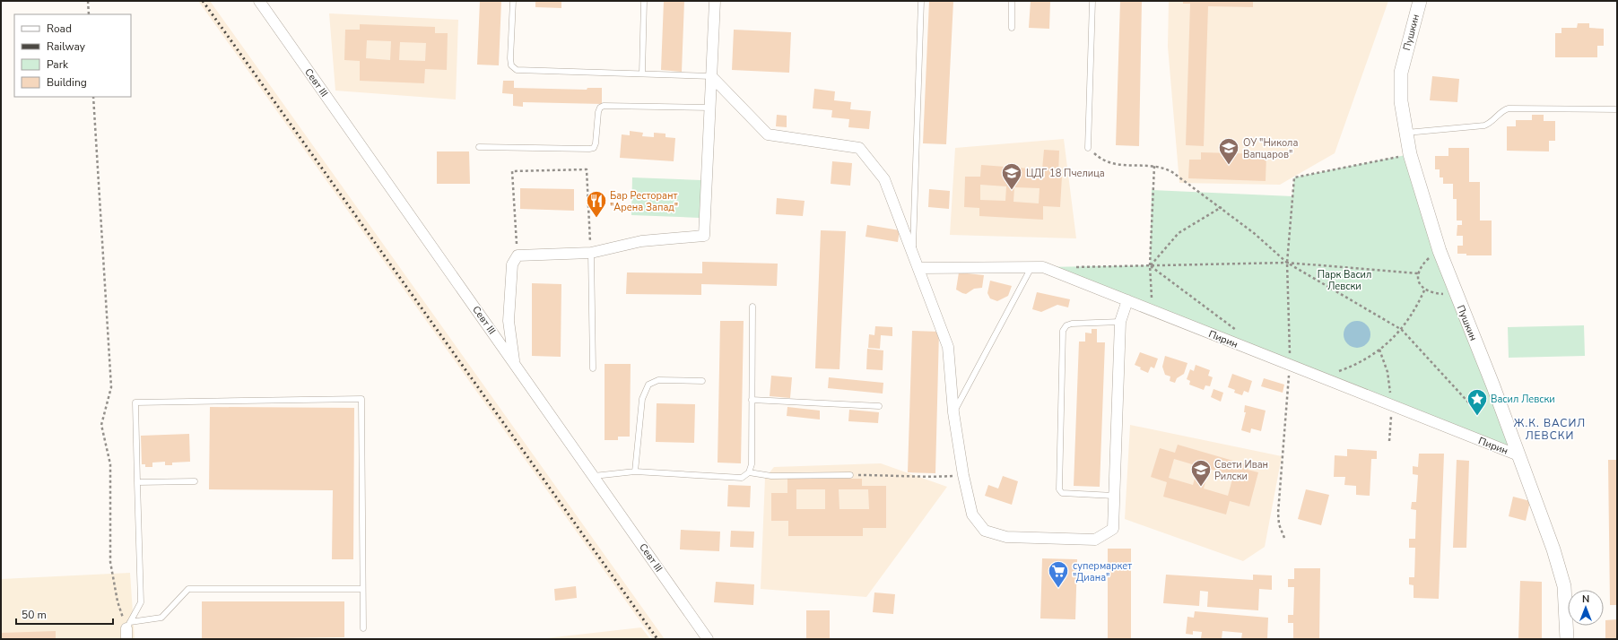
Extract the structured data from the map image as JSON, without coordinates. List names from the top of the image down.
{
  "streets": {
    "street": ["Пушкин", "Севт III", "Пирин"]
  },
  "crossings": [
    ["Пушкин", "Пирин"]
  ],
  "districts": ["Ж.К. ВАСИЛ ЛЕВСКИ"],
  "parks": ["Парк Васил Левски"],
  "places": {
    "school or university": ["ОУ \"Никола Вапцаров\"", "ЦДГ 18 Пчелица", "Свети Иван Рилски"],
    "restaurant": ["Бар Ресторант \"Арена Запад\""],
    "place": ["Васил Левски"],
    "supermarket": ["супермаркет \"Диана\""]
  },
  "legend": [
    "Road",
    "Railway",
    "Park",
    "Building"
  ],
  "scale_bar": "50 m",
  "north": "top"
}
